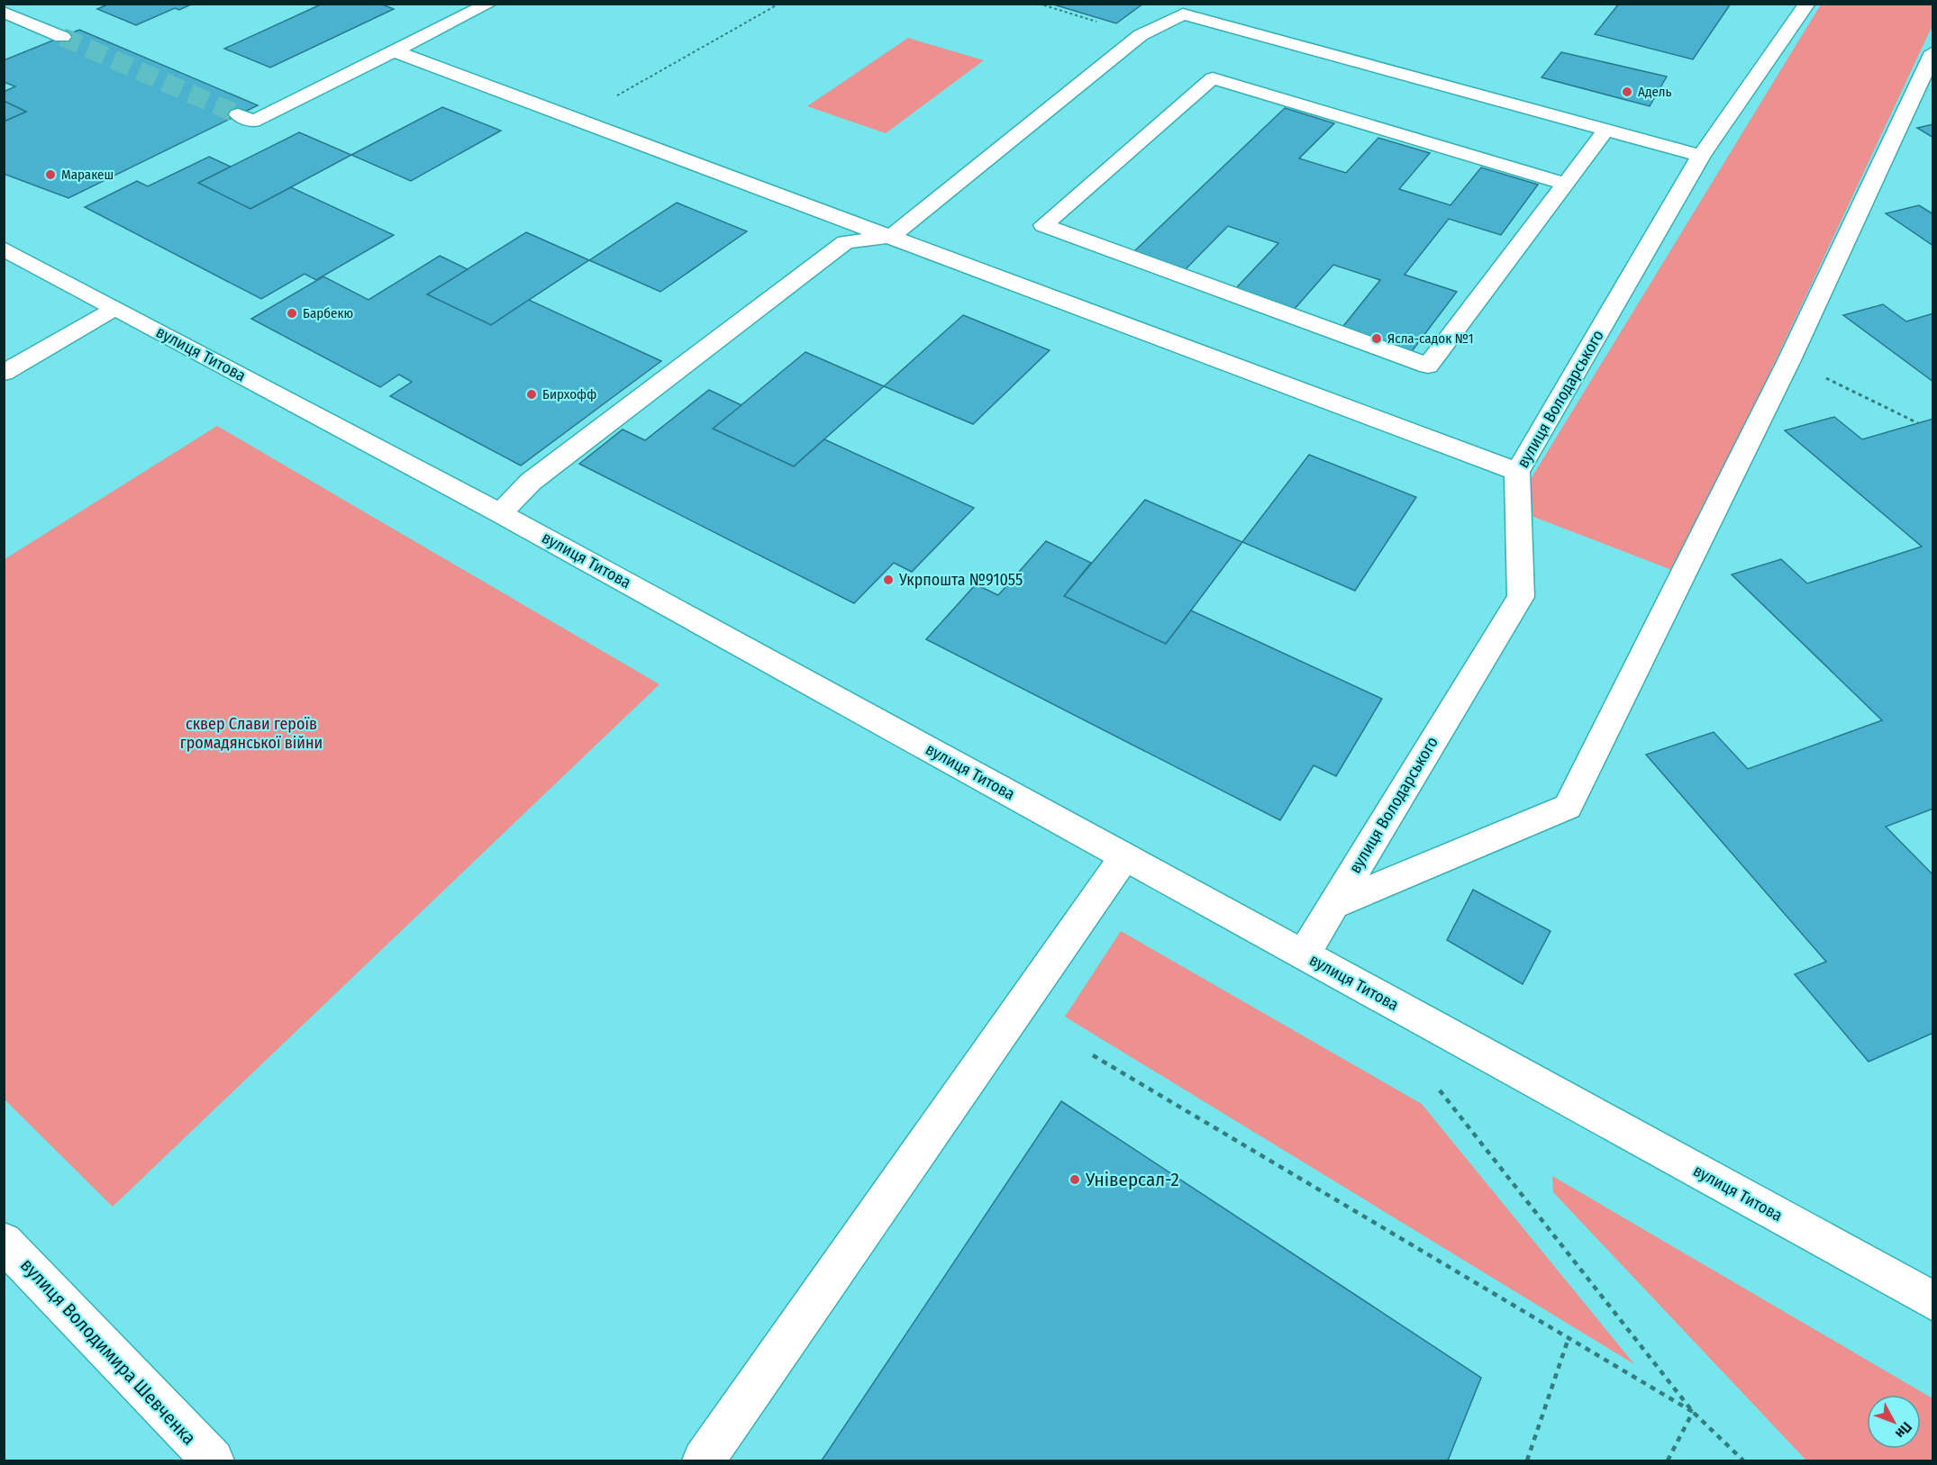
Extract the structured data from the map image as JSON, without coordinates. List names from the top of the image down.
{
  "streets": {
    "street": ["вулиця Титова", "вулиця Володарського", "вулиця Володимира Шевченка"]
  },
  "crossings": [
    ["вулиця Титова", "вулиця Володарського"]
  ],
  "parks": ["сквер Слави героїв громадянської війни"],
  "places": [
    "Адель",
    "Маракеш",
    "Барбекю",
    "Ясла-садок №1",
    "Бирхофф",
    "Укрпошта №91055",
    "Універсал-2"
  ],
  "north": "bottom right"
}
